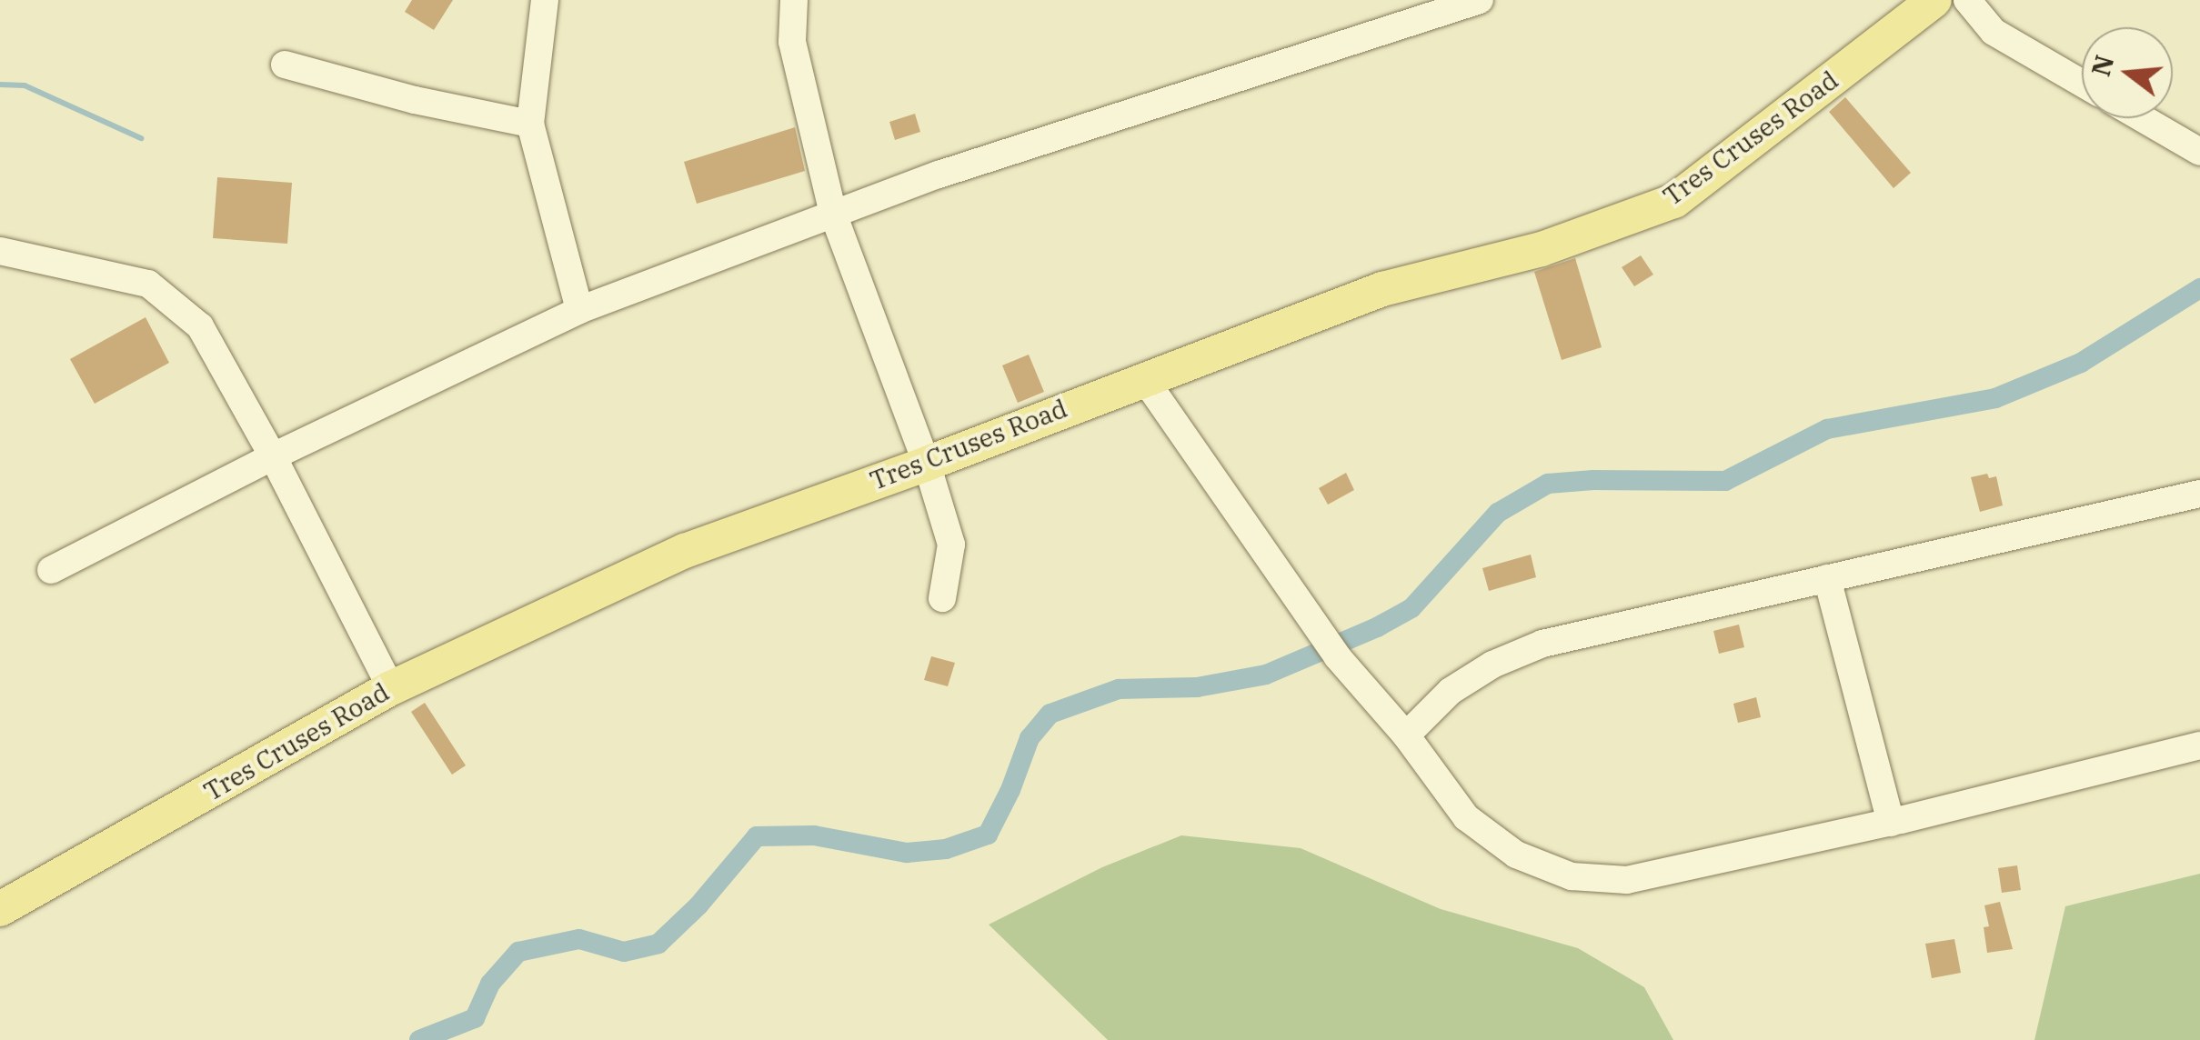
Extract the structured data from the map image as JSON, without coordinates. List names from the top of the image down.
{
  "streets": {
    "main road": ["Tres Cruses Road"]
  },
  "north": "left"
}
